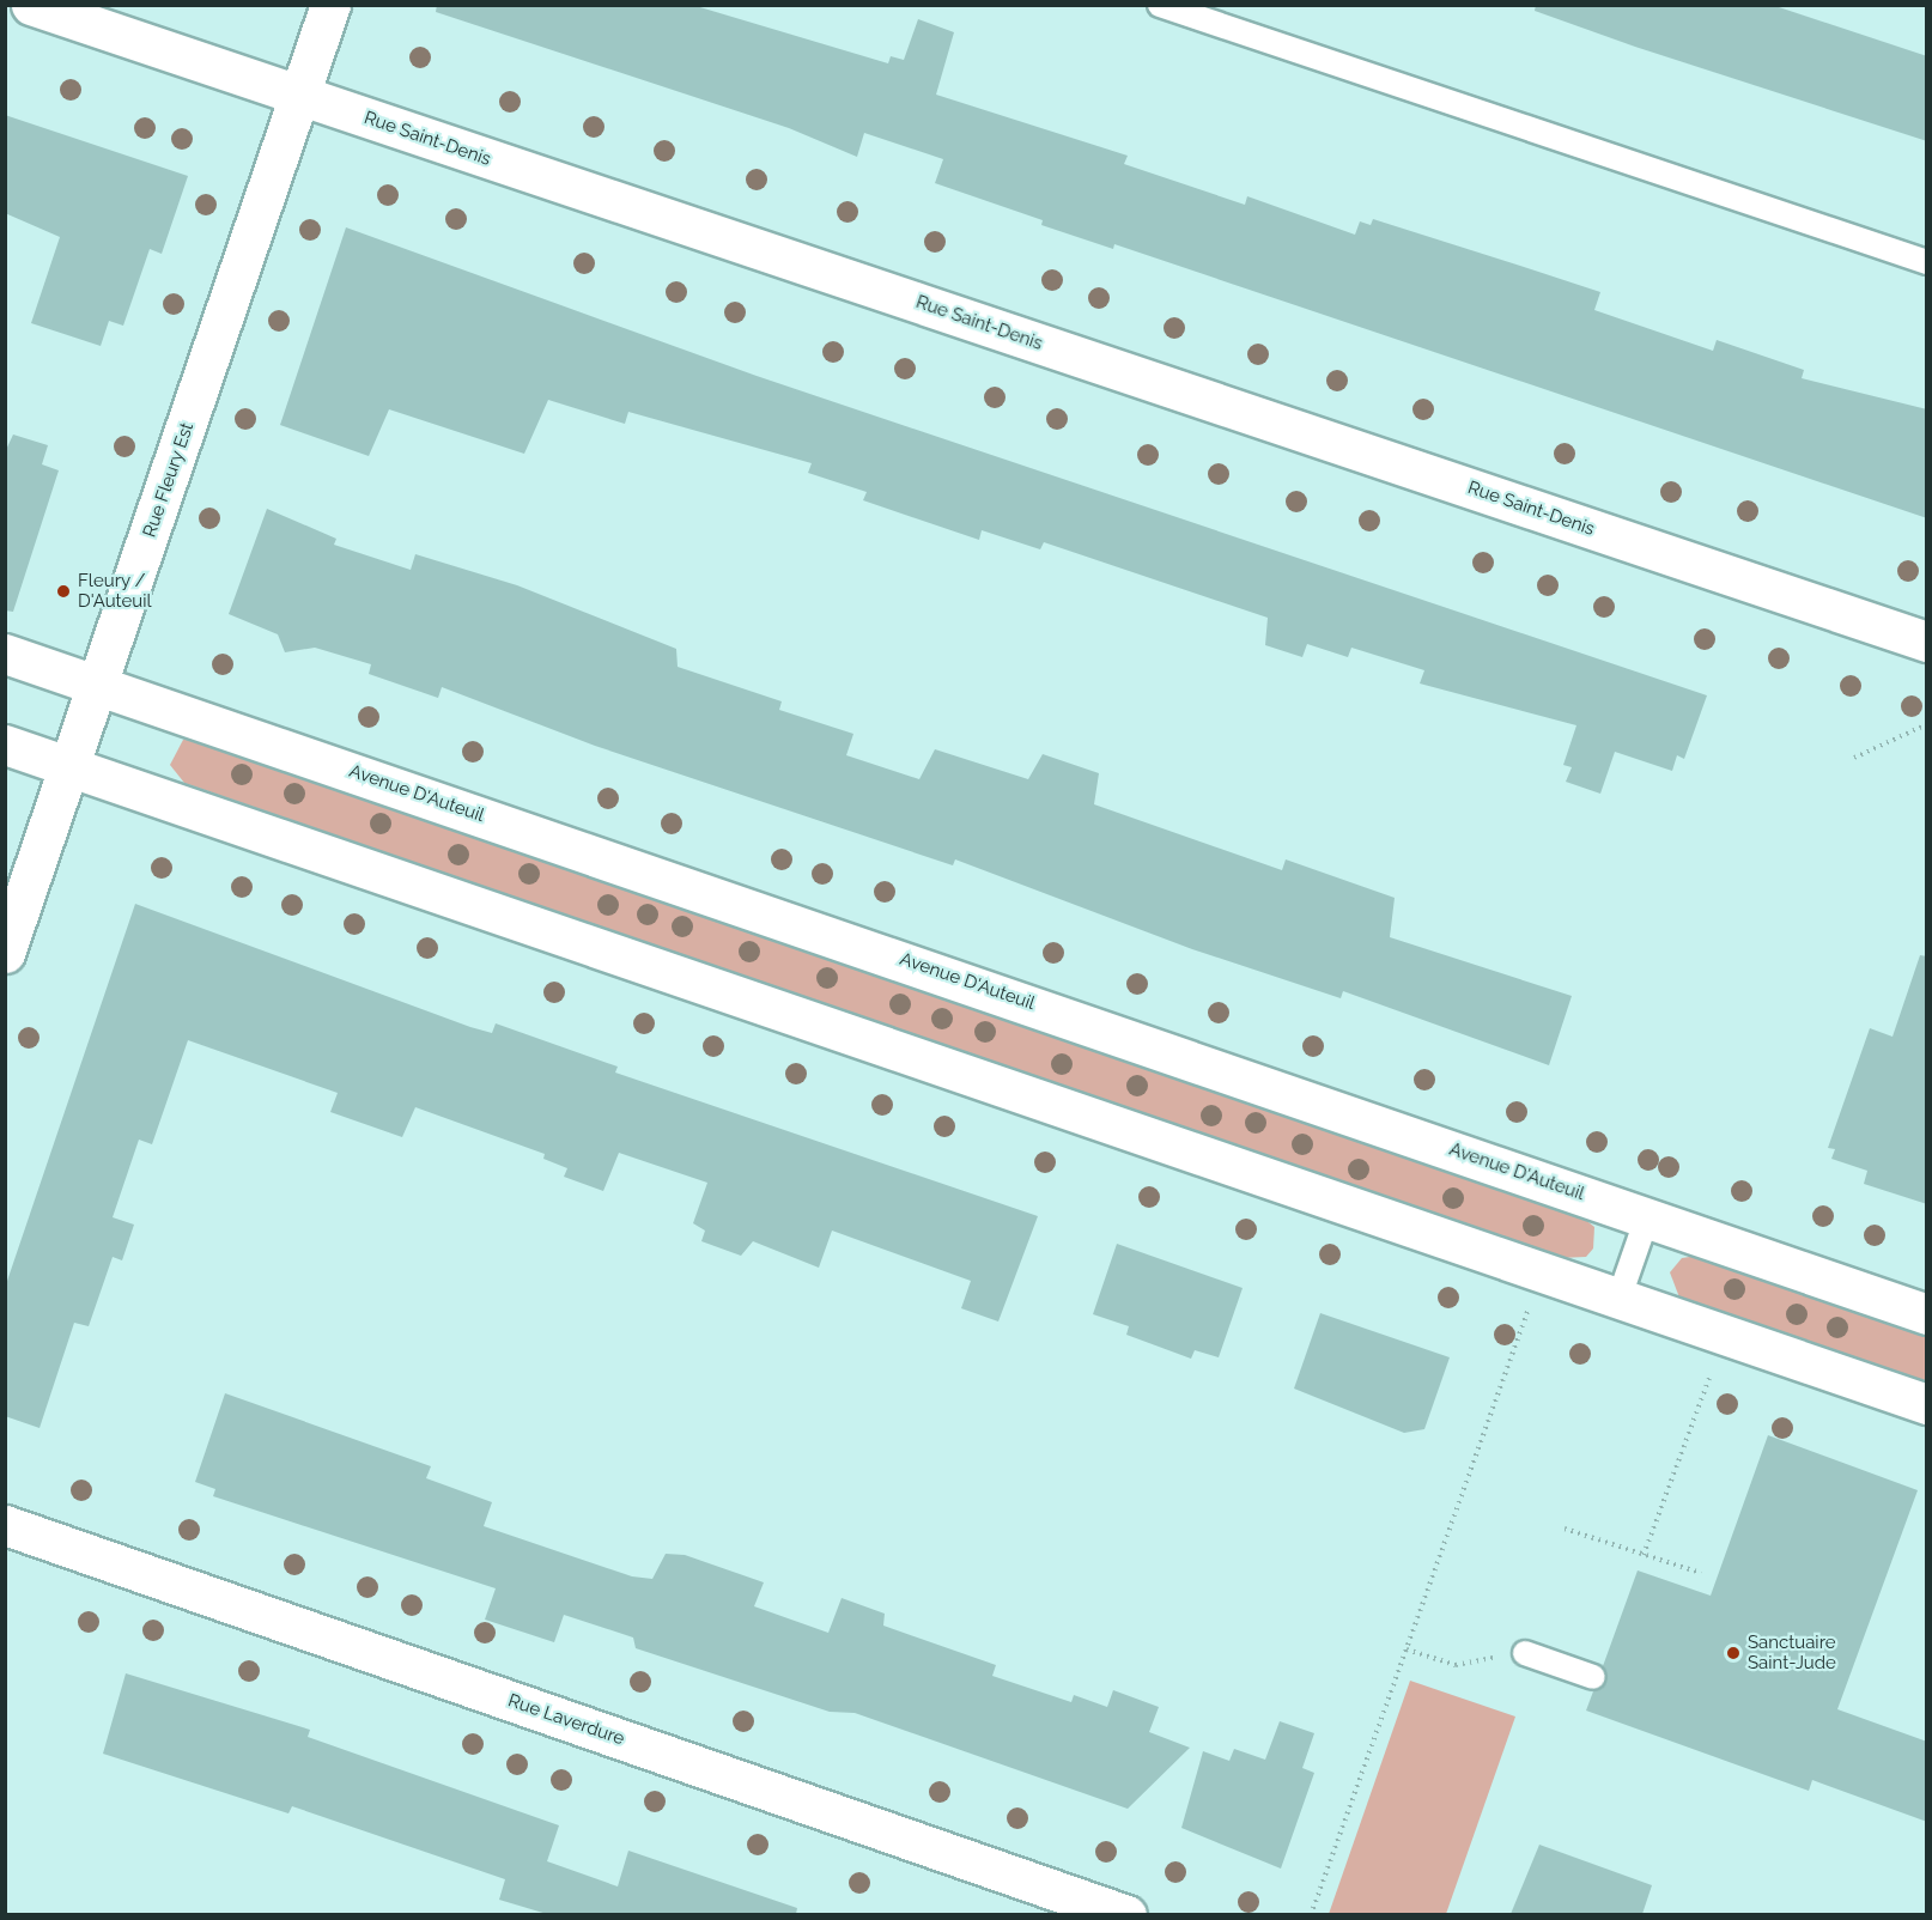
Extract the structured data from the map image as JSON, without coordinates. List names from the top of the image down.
{
  "streets": {
    "street": [
      "Rue Saint-Denis",
      "Rue Fleury Est",
      "Avenue D'Auteuil",
      "Rue Laverdure"
    ]
  },
  "crossings": [
    ["Rue Saint-Denis", "Rue Fleury Est"],
    ["Rue Fleury Est", "Avenue D'Auteuil"]
  ],
  "places": ["Fleury / D'Auteuil", "Sanctuaire Saint-Jude"]
}
